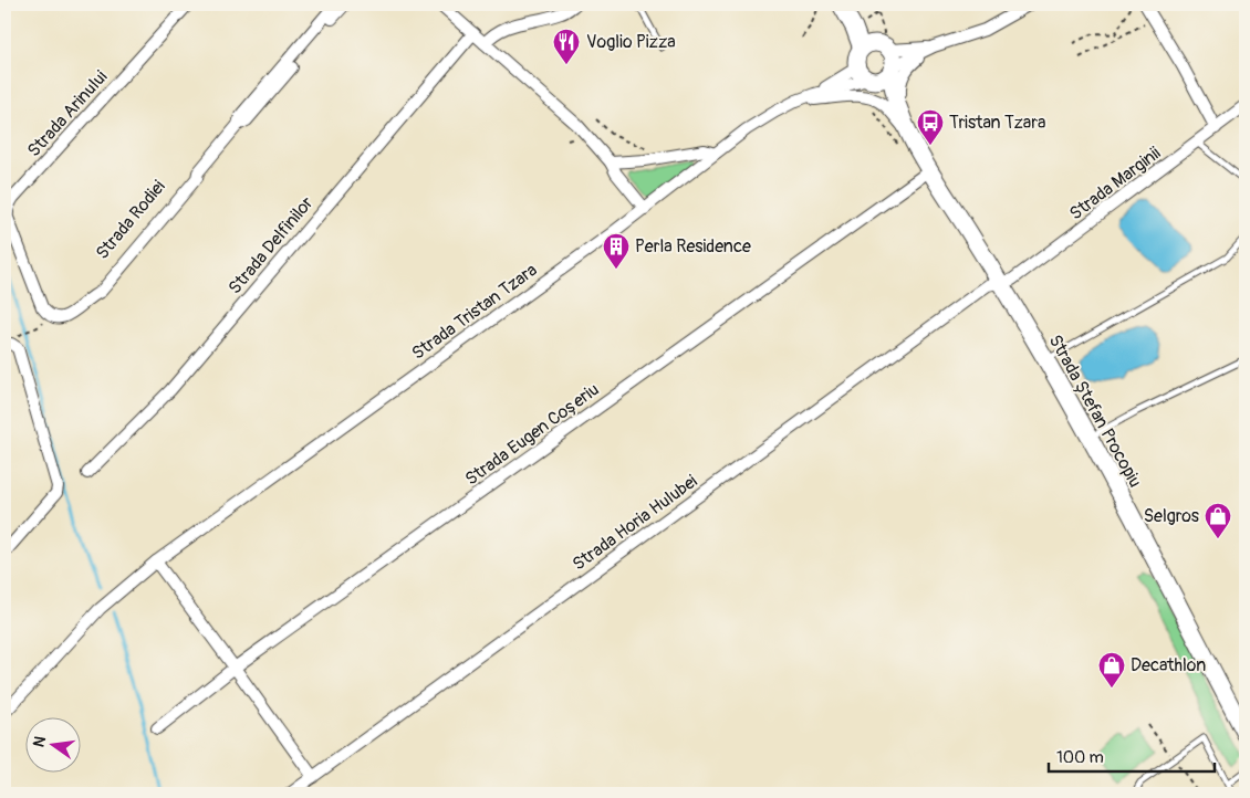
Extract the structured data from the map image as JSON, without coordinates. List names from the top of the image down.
{
  "streets": {
    "street": [
      "Strada Arinului",
      "Strada Marginii",
      "Strada Rodiei",
      "Strada Delfinilor",
      "Strada Tristan Tzara",
      "Strada Ștefan Procopiu",
      "Strada Eugen Coșeriu",
      "Strada Horia Hulubei"
    ]
  },
  "crossings": [
    ["Strada Arinului", "Strada Rodiei"],
    ["Strada Marginii", "Strada Ștefan Procopiu"],
    ["Strada Marginii", "Strada Horia Hulubei"],
    ["Strada Tristan Tzara", "Strada Ștefan Procopiu"],
    ["Strada Ștefan Procopiu", "Strada Eugen Coșeriu"],
    ["Strada Ștefan Procopiu", "Strada Horia Hulubei"]
  ],
  "places": {
    "restaurant": ["Voglio Pizza"],
    "bus stop": ["Tristan Tzara"],
    "building": ["Perla Residence"],
    "shop": ["Selgros", "Decathlon"]
  },
  "scale_bar": "100 m",
  "north": "left"
}
